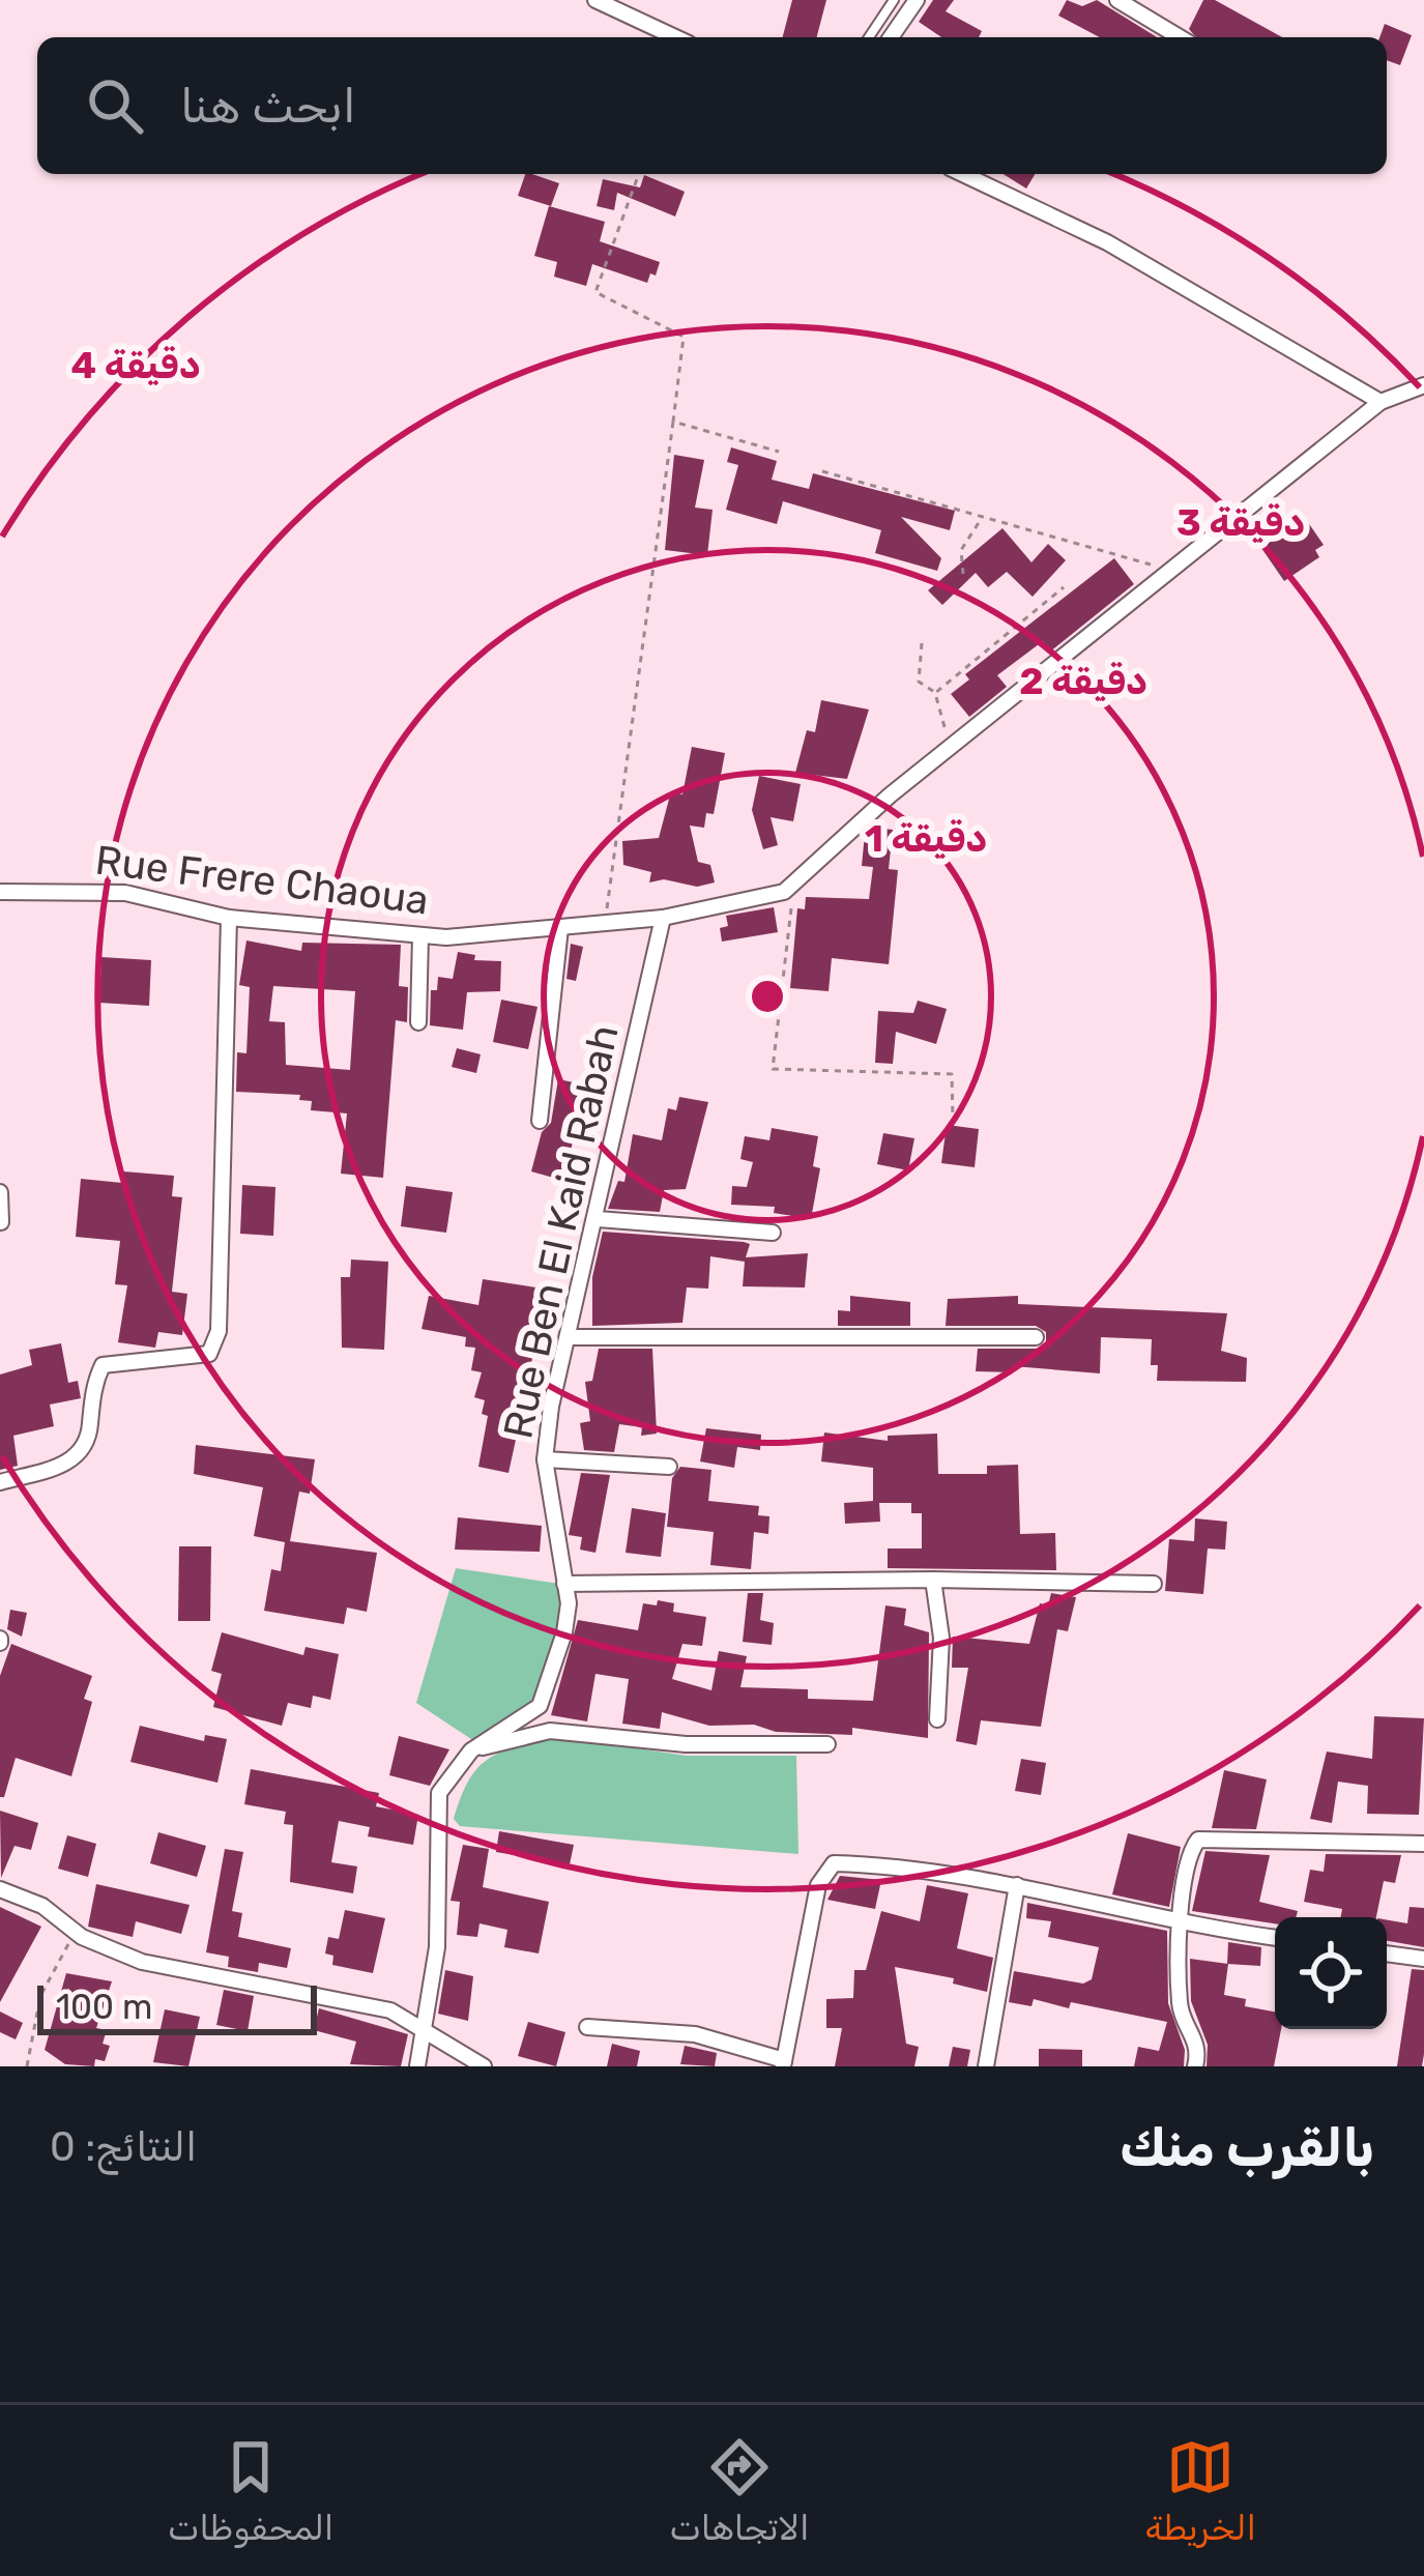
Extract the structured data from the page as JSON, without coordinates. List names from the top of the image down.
{
  "streets": {
    "street": ["Rue Frere Chaoua", "Rue Ben El Kaid Rabah"]
  },
  "crossings": [
    ["Rue Frere Chaoua", "Rue Ben El Kaid Rabah"]
  ],
  "scale_bar": "100 m",
  "page": {
    "search": "ابحث هنا",
    "scale": "100 m",
    "heading": ["بالقرب منك", "النتائج: 0"],
    "nav": ["الخريطة", "الاتجاهات", "المحفوظات"]
  },
  "rings": [
    "4 دقيقة",
    "3 دقيقة",
    "2 دقيقة",
    "1 دقيقة"
  ]
}
